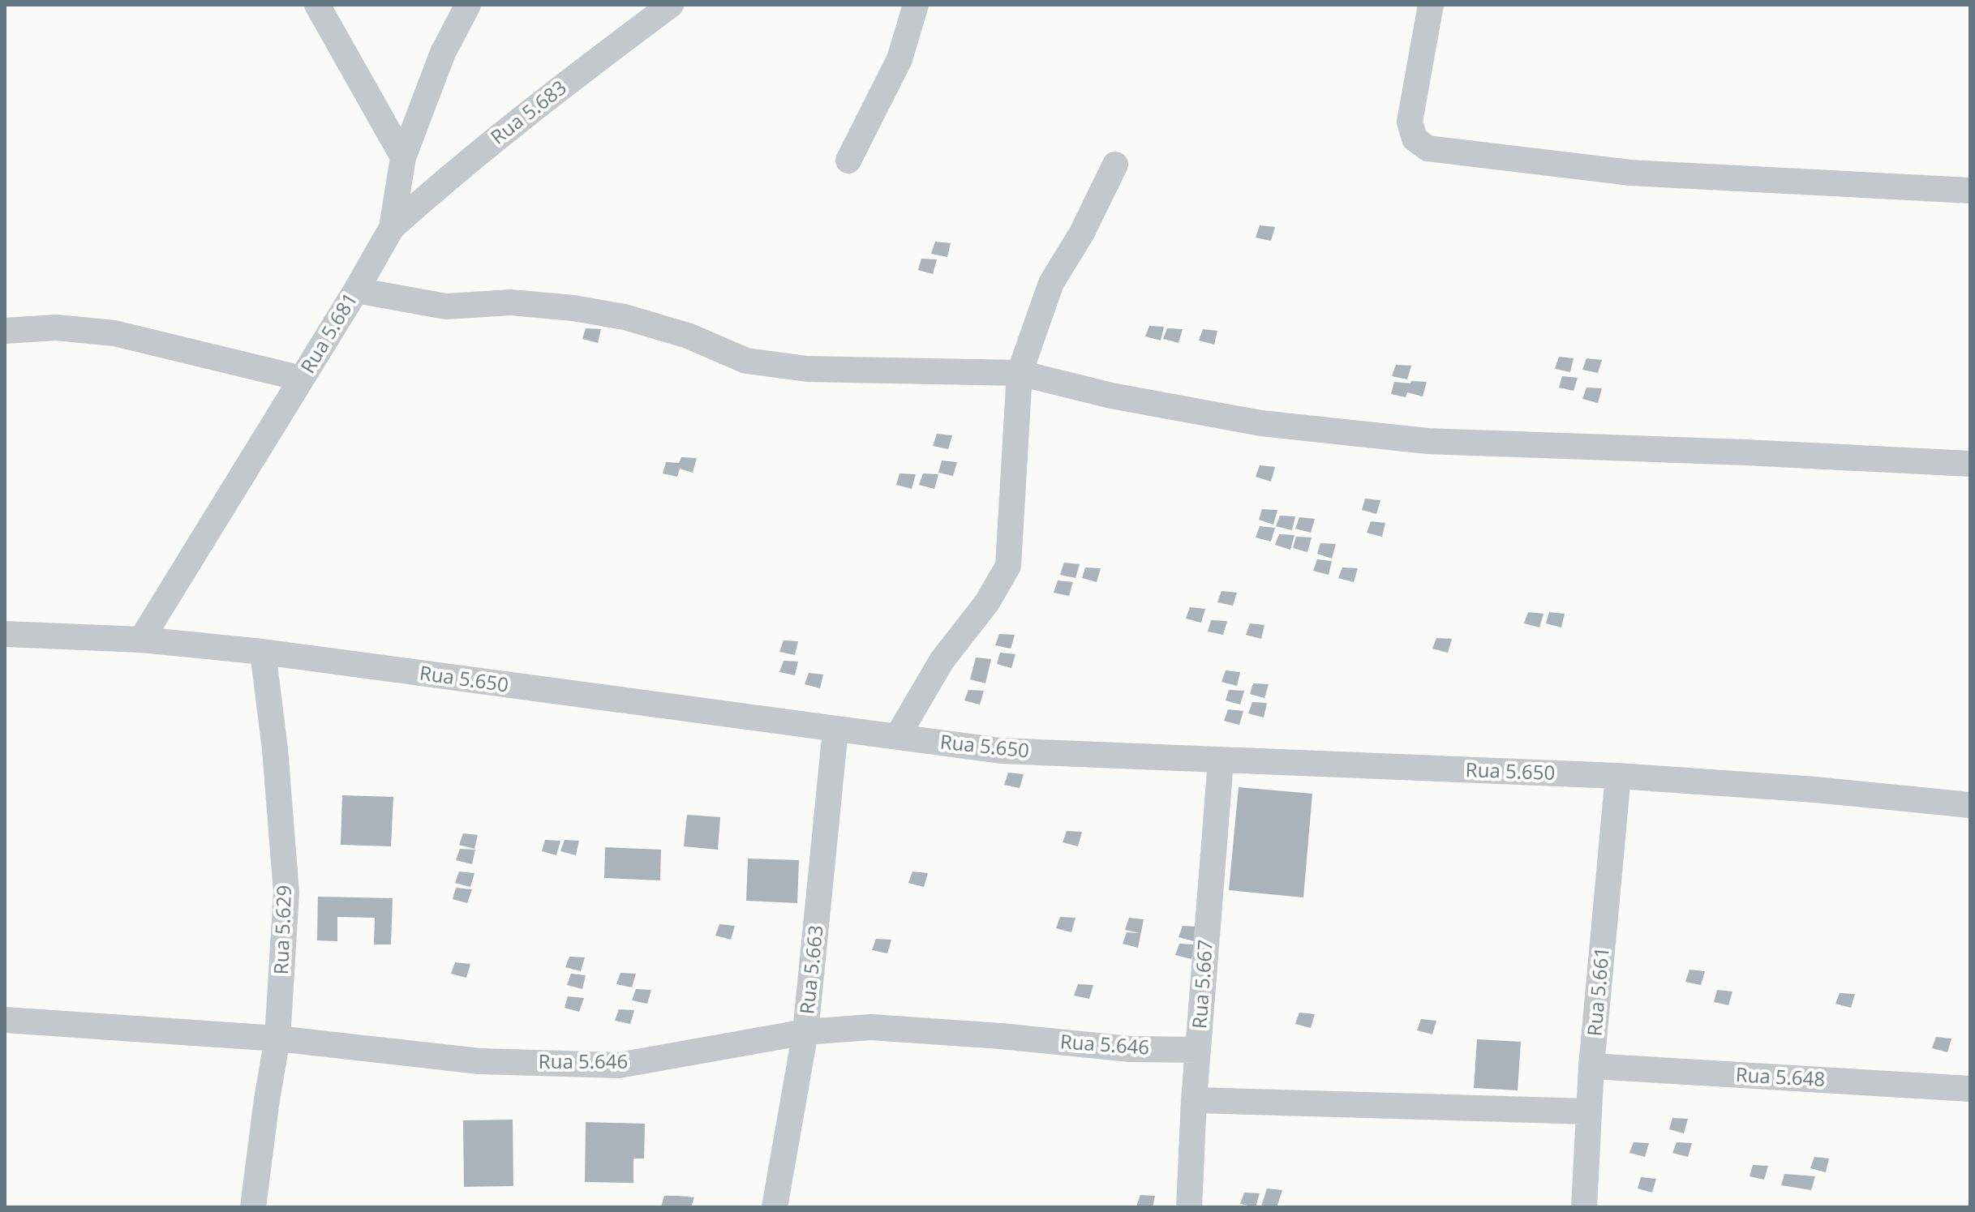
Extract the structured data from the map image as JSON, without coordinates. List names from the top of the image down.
{
  "streets": {
    "street": [
      "Rua 5.683",
      "Rua 5.681",
      "Rua 5.650",
      "Rua 5.629",
      "Rua 5.663",
      "Rua 5.667",
      "Rua 5.661",
      "Rua 5.646",
      "Rua 5.648"
    ]
  },
  "crossings": [
    ["Rua 5.683", "Rua 5.681"],
    ["Rua 5.681", "Rua 5.650"],
    ["Rua 5.650", "Rua 5.629"],
    ["Rua 5.650", "Rua 5.663"],
    ["Rua 5.650", "Rua 5.667"],
    ["Rua 5.650", "Rua 5.661"],
    ["Rua 5.629", "Rua 5.646"],
    ["Rua 5.663", "Rua 5.646"],
    ["Rua 5.667", "Rua 5.646"],
    ["Rua 5.661", "Rua 5.648"]
  ]
}
